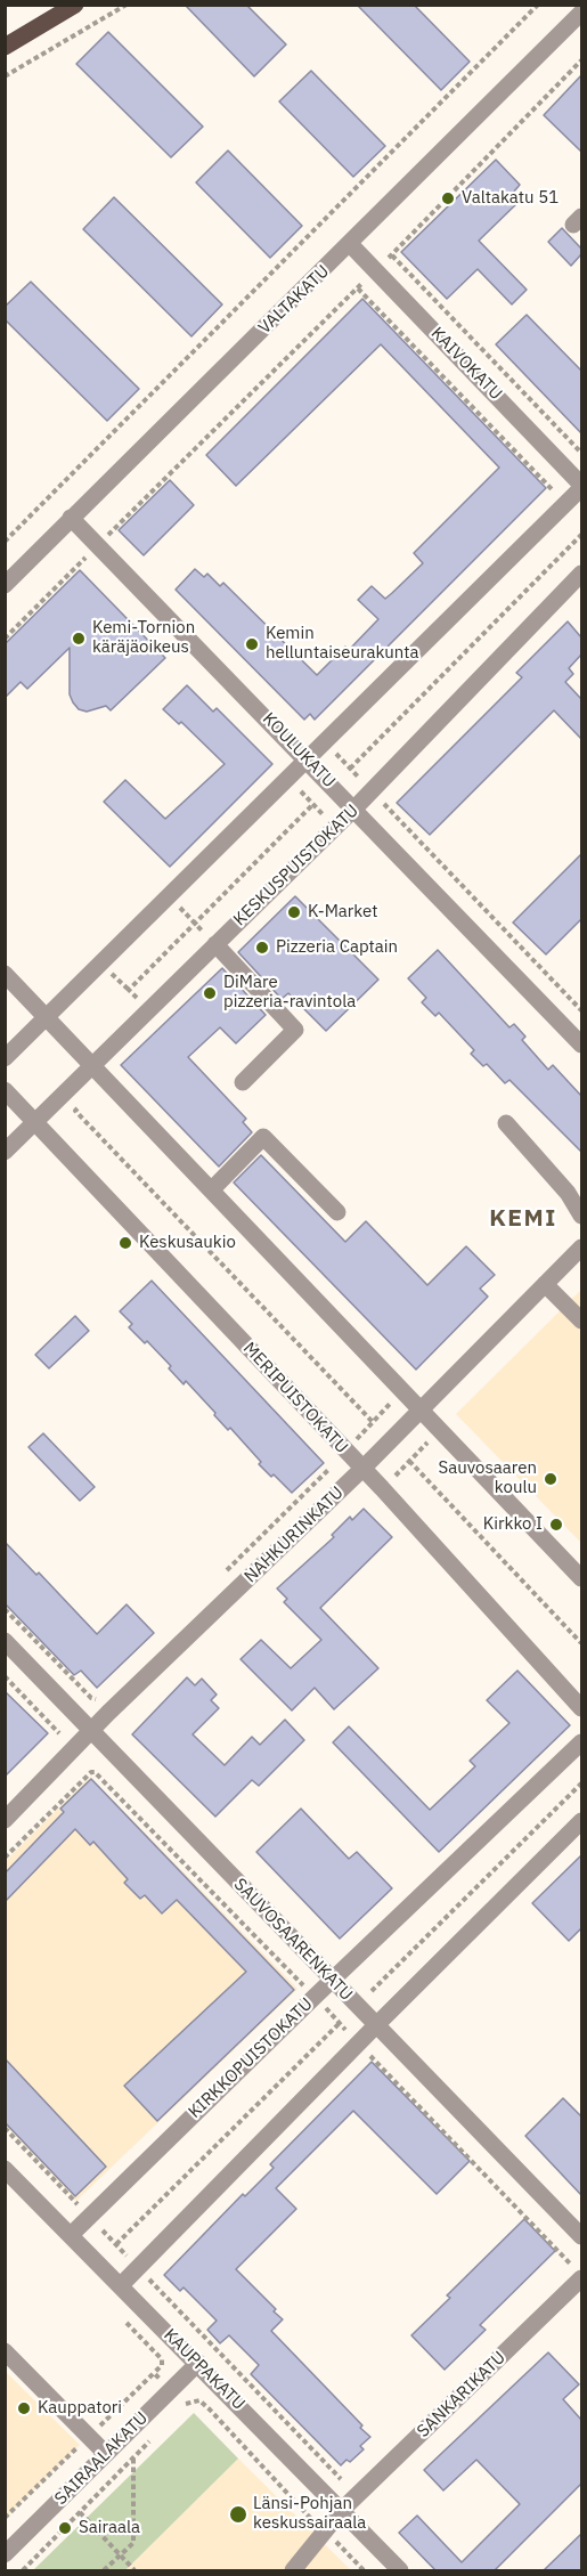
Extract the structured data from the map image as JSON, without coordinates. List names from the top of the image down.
{
  "streets": {
    "street": [
      "VALTAKATU",
      "KAIVOKATU",
      "KOULUKATU",
      "KESKUSPUISTOKATU",
      "MERIPUISTOKATU",
      "NAHKURINKATU",
      "SAUVOSAARENKATU",
      "KIRKKOPUISTOKATU",
      "KAUPPAKATU",
      "SANKARIKATU",
      "SAIRAALAKATU"
    ]
  },
  "crossings": [
    ["VALTAKATU", "KAIVOKATU"],
    ["VALTAKATU", "KOULUKATU"],
    ["KOULUKATU", "KESKUSPUISTOKATU"],
    ["KESKUSPUISTOKATU", "MERIPUISTOKATU"],
    ["MERIPUISTOKATU", "NAHKURINKATU"],
    ["NAHKURINKATU", "SAUVOSAARENKATU"],
    ["SAUVOSAARENKATU", "KIRKKOPUISTOKATU"],
    ["KIRKKOPUISTOKATU", "KAUPPAKATU"],
    ["KAUPPAKATU", "SANKARIKATU"],
    ["KAUPPAKATU", "SAIRAALAKATU"]
  ],
  "districts": ["KEMI"],
  "places": [
    "Valtakatu 51",
    "Kemi-Tornion käräjäoikeus",
    "Kemin helluntaiseurakunta",
    "K-Market",
    "Pizzeria Captain",
    "DiMare pizzeria-ravintola",
    "Keskusaukio",
    "Sauvosaaren koulu",
    "Kirkko I",
    "Kauppatori",
    "Länsi-Pohjan keskussairaala",
    "Sairaala"
  ]
}
